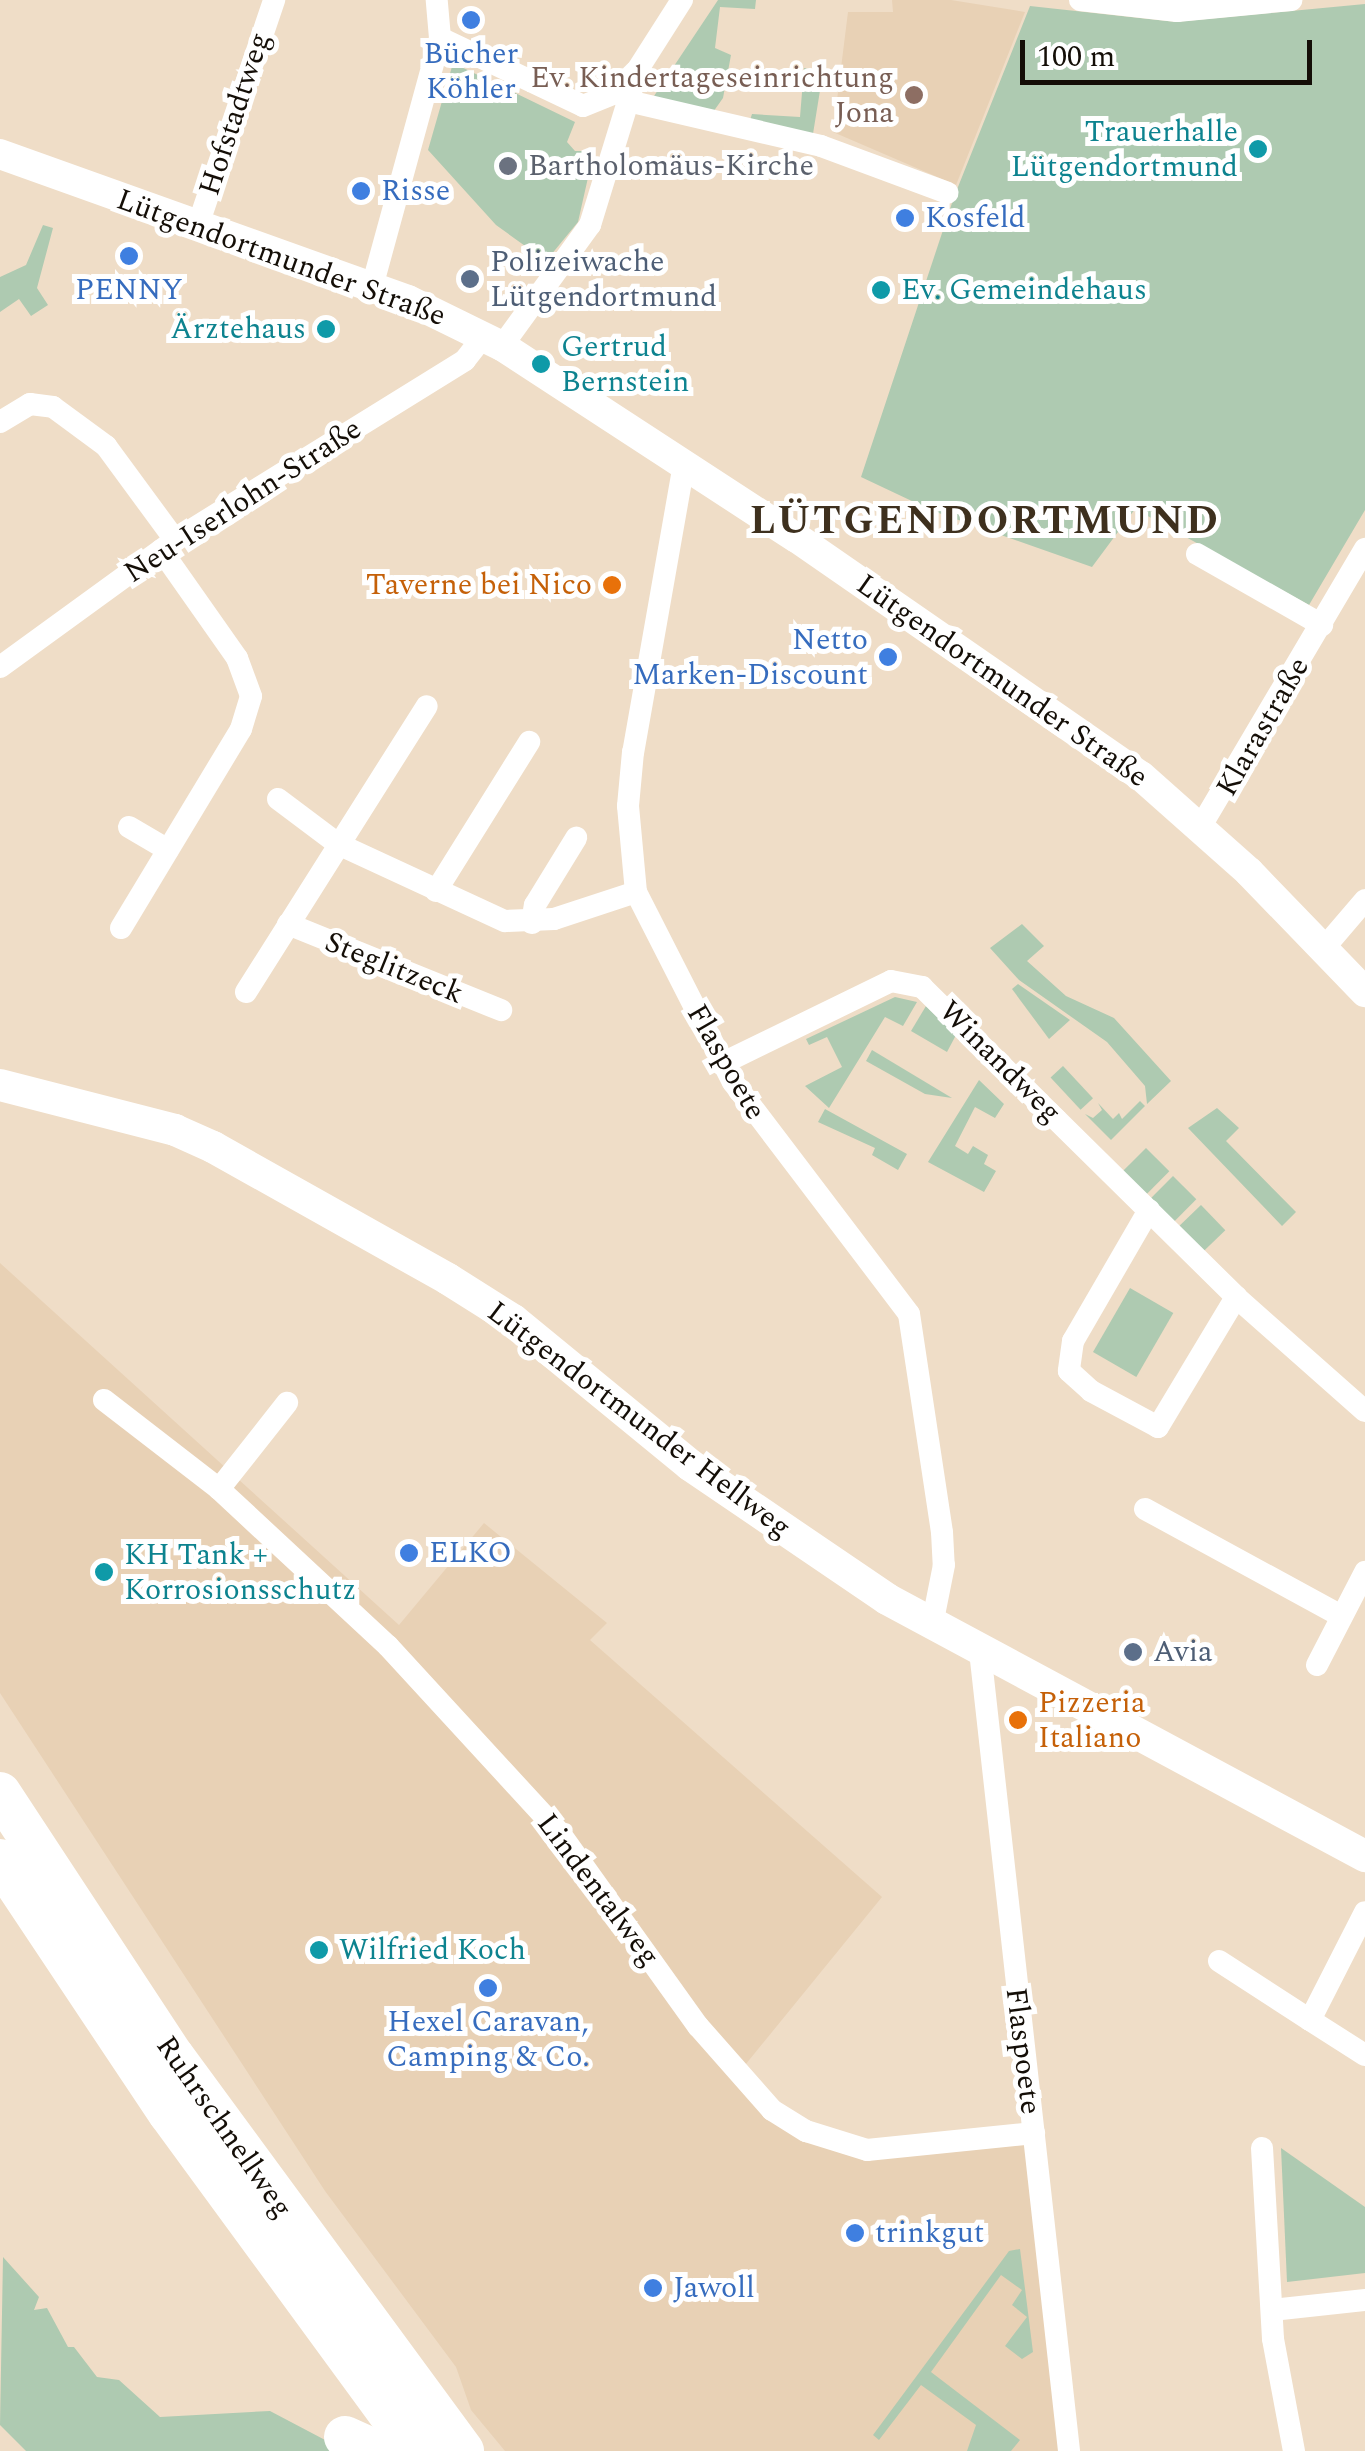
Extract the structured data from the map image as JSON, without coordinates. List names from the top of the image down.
{
  "streets": {
    "highway": ["Ruhrschnellweg"],
    "main road": ["Lütgendortmunder Hellweg"],
    "street": [
      "Hofstadtweg",
      "Lütgendortmunder Straße",
      "Neu-Iserlohn-Straße",
      "Klarastraße",
      "Steglitzeck",
      "Flaspoete",
      "Winandweg",
      "Lindentalweg"
    ]
  },
  "crossings": [
    ["Hofstadtweg", "Lütgendortmunder Straße"],
    ["Lütgendortmunder Straße", "Neu-Iserlohn-Straße"],
    ["Lütgendortmunder Straße", "Klarastraße"],
    ["Lütgendortmunder Straße", "Flaspoete"],
    ["Flaspoete", "Winandweg"],
    ["Flaspoete", "Lütgendortmunder Hellweg"],
    ["Flaspoete", "Lindentalweg"]
  ],
  "districts": ["LÜTGENDORTMUND"],
  "places": [
    "Bücher Köhler",
    "Ev. Kindertageseinrichtung Jona",
    "Trauerhalle Lütgendortmund",
    "Bartholomäus-Kirche",
    "Risse",
    "Kosfeld",
    "PENNY",
    "Polizeiwache Lütgendortmund",
    "Ev. Gemeindehaus",
    "Ärztehaus",
    "Gertrud Bernstein",
    "Taverne bei Nico",
    "Netto Marken-Discount",
    "ELKO",
    "KH Tank + Korrosionsschutz",
    "Avia",
    "Pizzeria Italiano",
    "Wilfried Koch",
    "Hexel Caravan, Camping & Co.",
    "trinkgut",
    "Jawoll"
  ],
  "scale_bar": "100 m"
}
